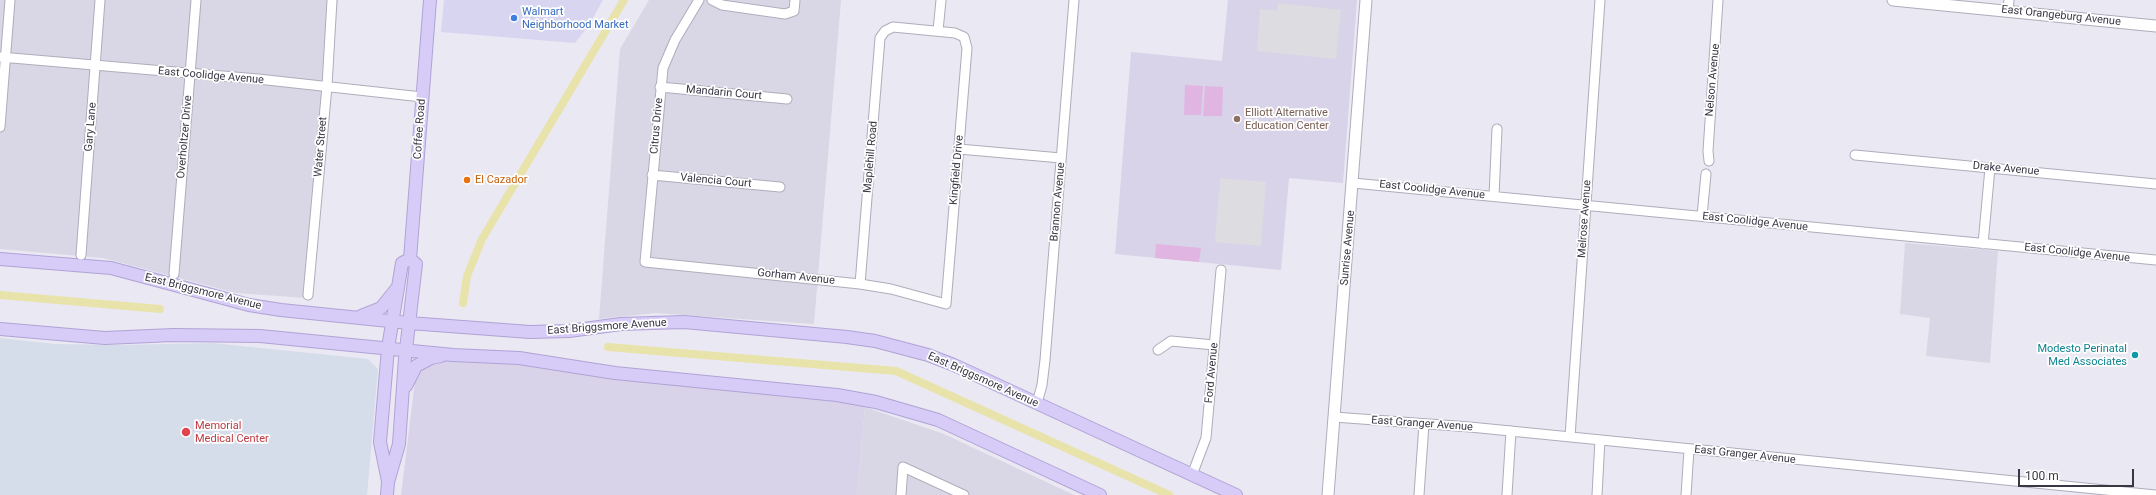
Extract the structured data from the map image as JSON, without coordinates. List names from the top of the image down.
{
  "streets": {
    "main road": ["Coffee Road", "East Briggsmore Avenue"],
    "street": [
      "East Orangeburg Avenue",
      "East Coolidge Avenue",
      "Nelson Avenue",
      "Mandarin Court",
      "Citrus Drive",
      "Gary Lane",
      "Overholtzer Drive",
      "Water Street",
      "Maplehill Road",
      "Drake Avenue",
      "Kingfield Drive",
      "Valencia Court",
      "Brannon Avenue",
      "Melrose Avenue",
      "Sunrise Avenue",
      "Gorham Avenue",
      "Ford Avenue",
      "East Granger Avenue"
    ]
  },
  "crossings": [
    ["East Coolidge Avenue", "Gary Lane"],
    ["East Coolidge Avenue", "Coffee Road"],
    ["East Coolidge Avenue", "Overholtzer Drive"],
    ["East Coolidge Avenue", "Water Street"],
    ["East Coolidge Avenue", "Melrose Avenue"],
    ["East Coolidge Avenue", "Sunrise Avenue"],
    ["Mandarin Court", "Citrus Drive"],
    ["Citrus Drive", "Valencia Court"],
    ["Citrus Drive", "Gorham Avenue"],
    ["Coffee Road", "East Briggsmore Avenue"],
    ["Maplehill Road", "Kingfield Drive"],
    ["Maplehill Road", "Gorham Avenue"],
    ["Kingfield Drive", "Gorham Avenue"],
    ["Brannon Avenue", "East Briggsmore Avenue"],
    ["Melrose Avenue", "East Granger Avenue"],
    ["Sunrise Avenue", "East Granger Avenue"],
    ["East Briggsmore Avenue", "Ford Avenue"]
  ],
  "places": [
    "Walmart Neighborhood Market",
    "Elliott Alternative Education Center",
    "El Cazador",
    "Modesto Perinatal Med Associates",
    "Memorial Medical Center"
  ],
  "scale_bar": "100 m"
}
